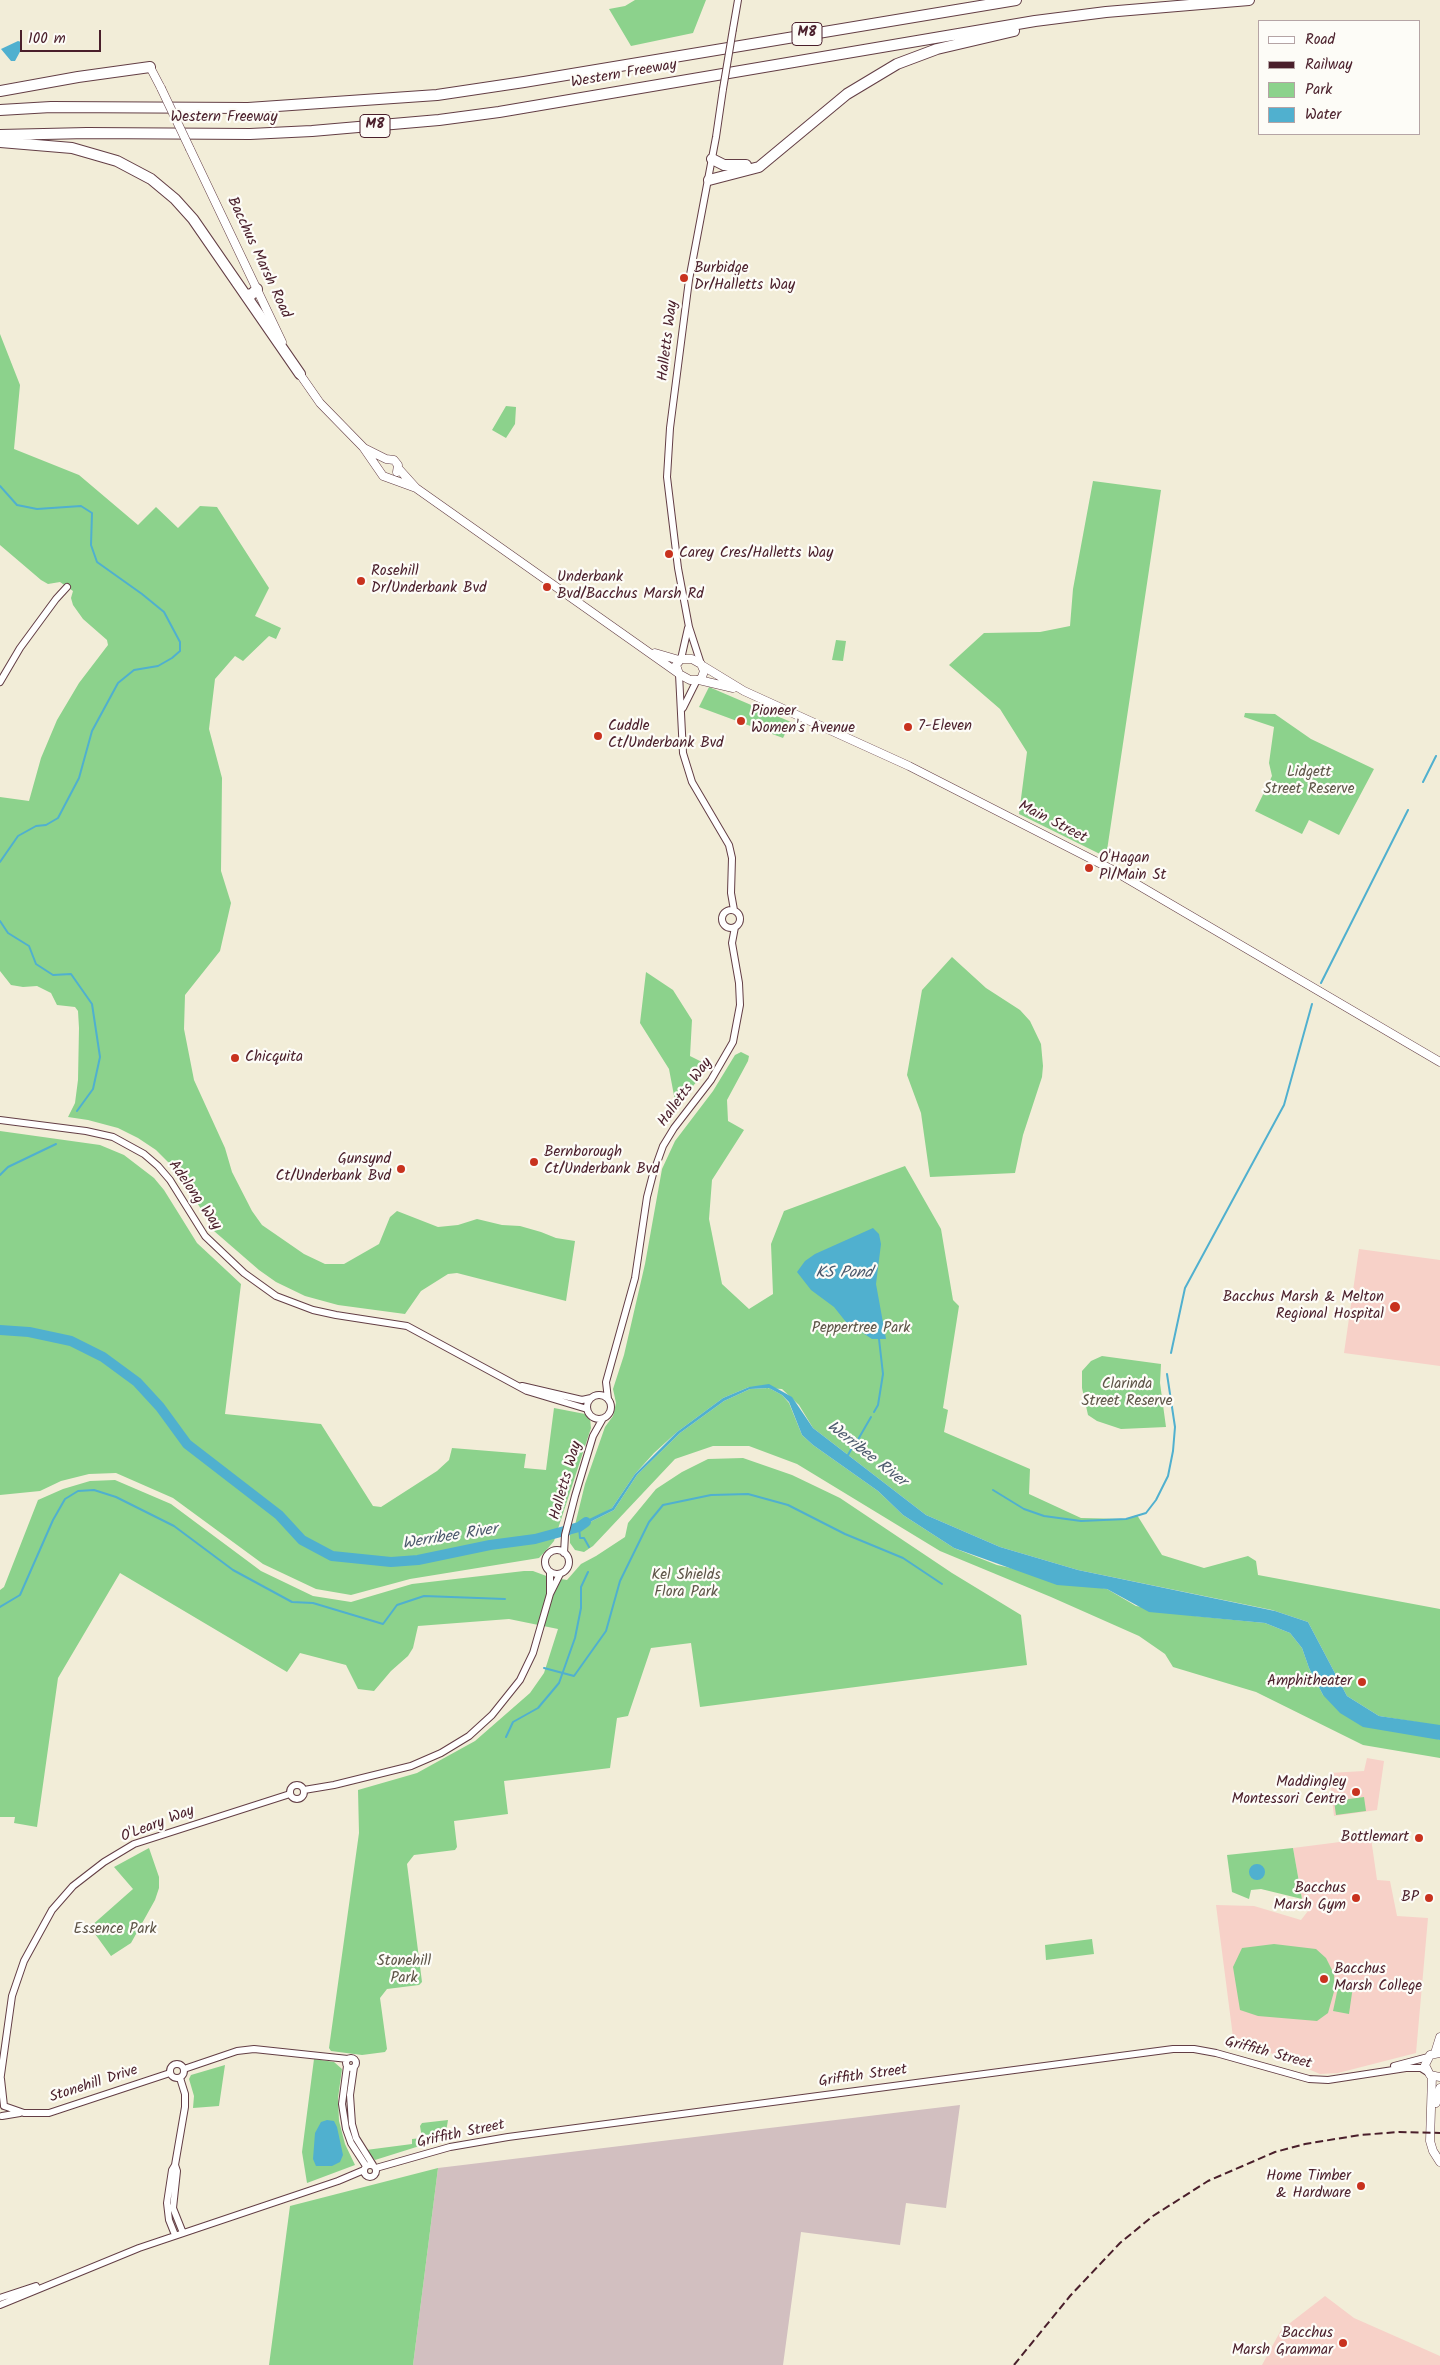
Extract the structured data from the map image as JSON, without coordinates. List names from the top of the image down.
{
  "streets": {
    "highway": ["M8", "Western Freeway"],
    "main road": ["Bacchus Marsh Road", "Main Street"],
    "street": [
      "Halletts Way",
      "Adelong Way",
      "O'Leary Way",
      "Griffith Street",
      "Stonehill Drive"
    ]
  },
  "crossings": [
    ["Halletts Way", "Main Street"],
    ["Halletts Way", "Adelong Way"]
  ],
  "water": ["KS Pond", "Werribee River"],
  "parks": [
    "Lidgett Street Reserve",
    "Peppertree Park",
    "Clarinda Street Reserve",
    "Kel Shields Flora Park",
    "Essence Park",
    "Stonehill Park"
  ],
  "places": [
    "Burbidge Dr/Halletts Way",
    "Carey Cres/Halletts Way",
    "Rosehill Dr/Underbank Bvd",
    "Underbank Bvd/Bacchus Marsh Rd",
    "Pioneer Women's Avenue",
    "7-Eleven",
    "Cuddle Ct/Underbank Bvd",
    "O'Hagan Pl/Main St",
    "Chicquita",
    "Bernborough Ct/Underbank Bvd",
    "Gunsynd Ct/Underbank Bvd",
    "Bacchus Marsh & Melton Regional Hospital",
    "Amphitheater",
    "Maddingley Montessori Centre",
    "Bottlemart",
    "Bacchus Marsh Gym",
    "BP",
    "Bacchus Marsh College",
    "Home Timber & Hardware",
    "Bacchus Marsh Grammar"
  ],
  "legend": [
    "Road",
    "Railway",
    "Park",
    "Water"
  ],
  "scale_bar": "100 m"
}
